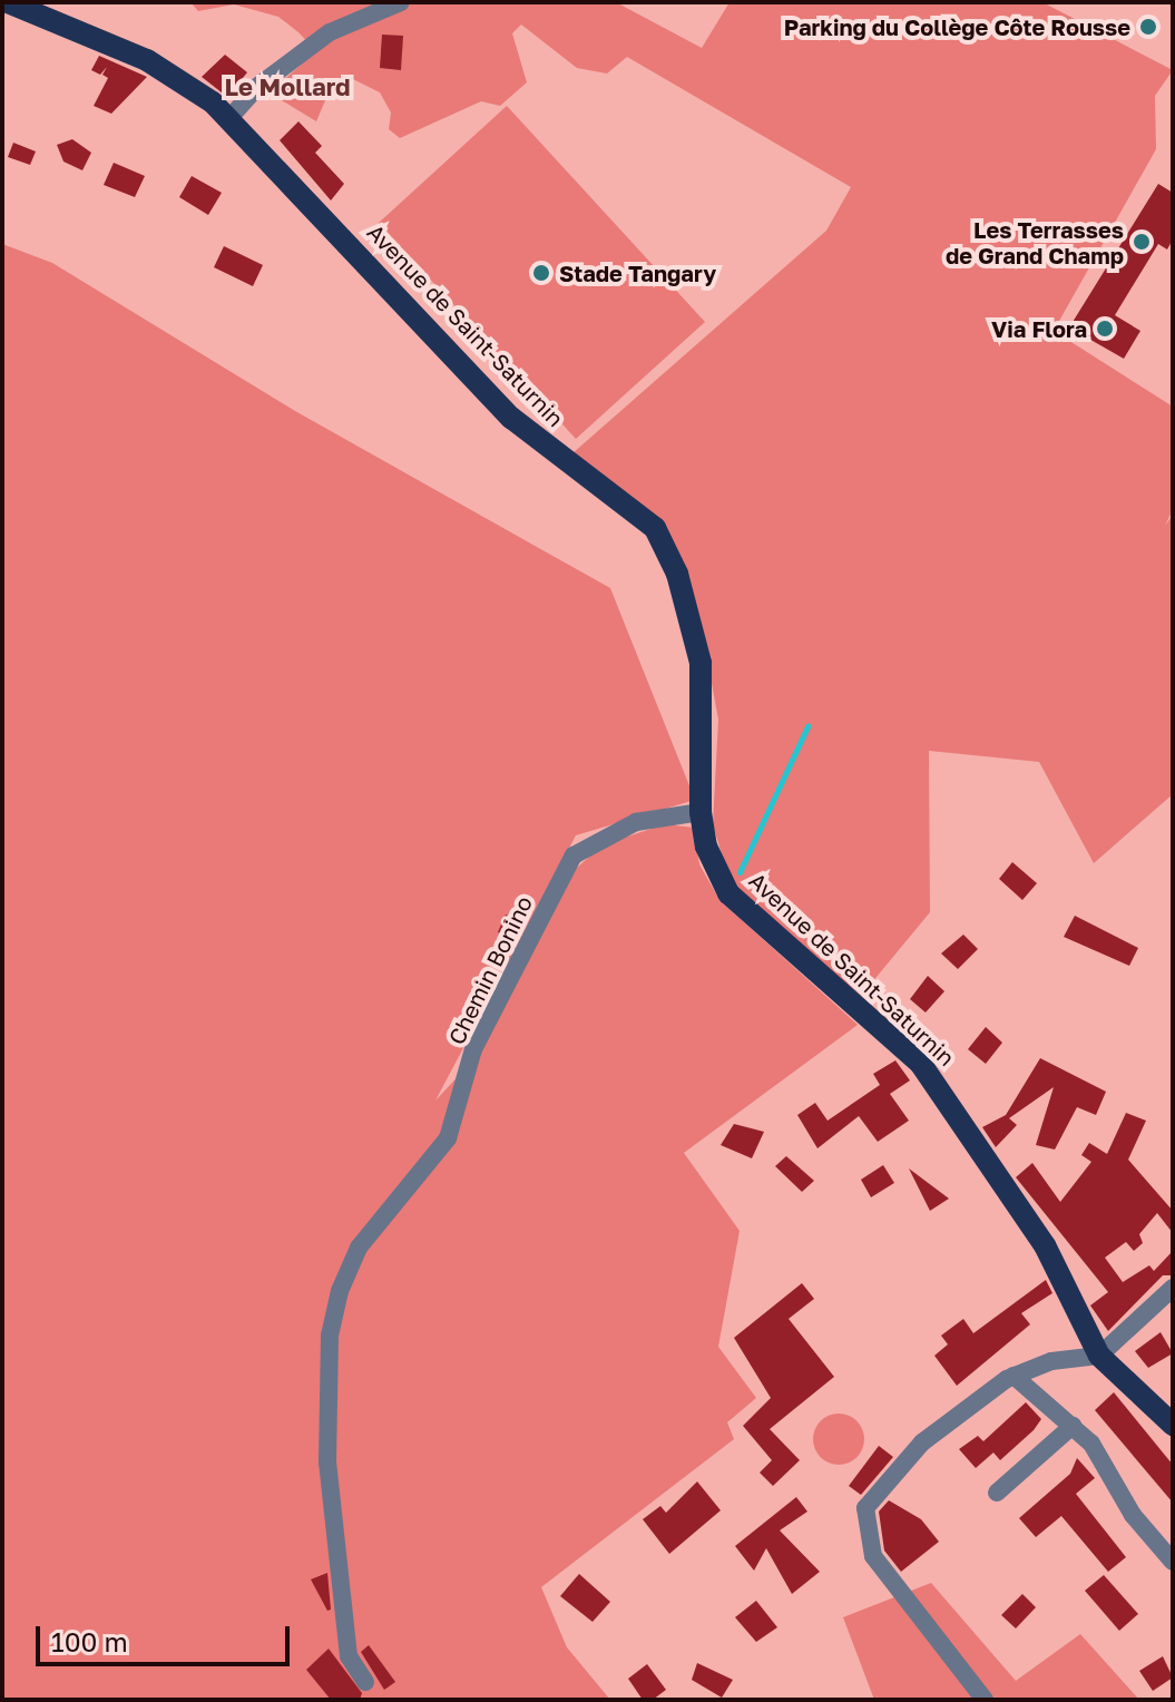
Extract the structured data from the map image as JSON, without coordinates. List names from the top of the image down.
{
  "streets": {
    "main road": ["Avenue de Saint-Saturnin"],
    "street": ["Chemin Bonino"]
  },
  "crossings": [
    ["Avenue de Saint-Saturnin", "Chemin Bonino"]
  ],
  "districts": ["Le Mollard"],
  "places": [
    "Parking du Collège Côte Rousse",
    "Les Terrasses de Grand Champ",
    "Stade Tangary",
    "Via Flora"
  ],
  "scale_bar": "100 m"
}
